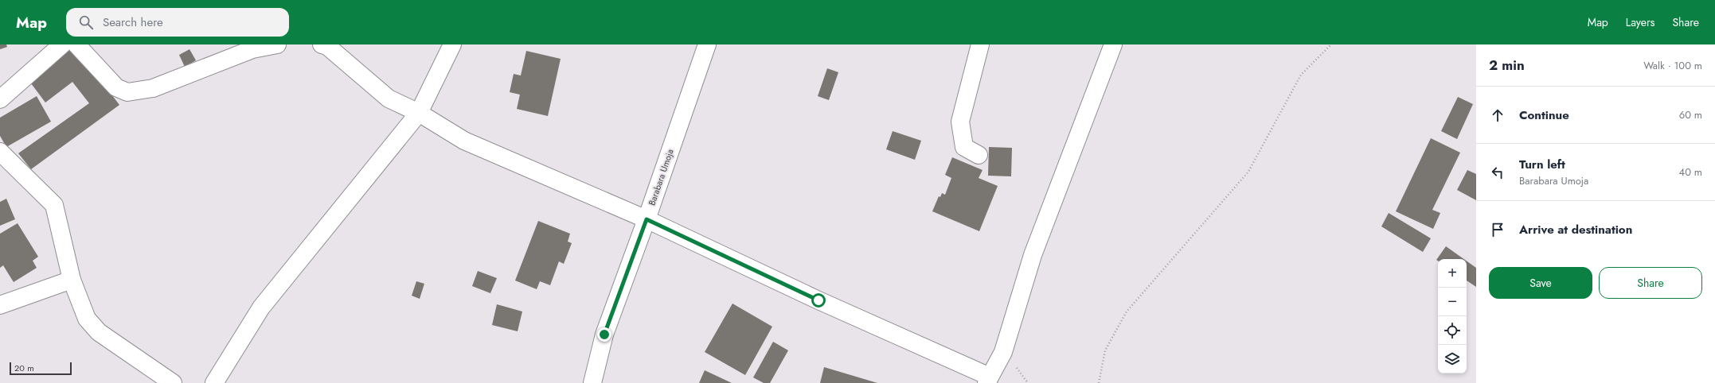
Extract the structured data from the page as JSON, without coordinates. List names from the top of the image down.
{
  "streets": {
    "street": ["Barabara Umoja"]
  },
  "scale_bar": "20 m",
  "page": {
    "header": "Map",
    "search": "Search here",
    "nav": ["Map", "Layers", "Share"],
    "heading": ["2 min", "Walk · 100 m"],
    "list": [
      ["Continue", "60 m"],
      ["Turn left", "Barabara Umoja", "40 m"],
      "Arrive at destination"
    ],
    "buttons": ["Save", "Share"],
    "map_buttons": ["+", "−"],
    "scale": "20 m"
  }
}
